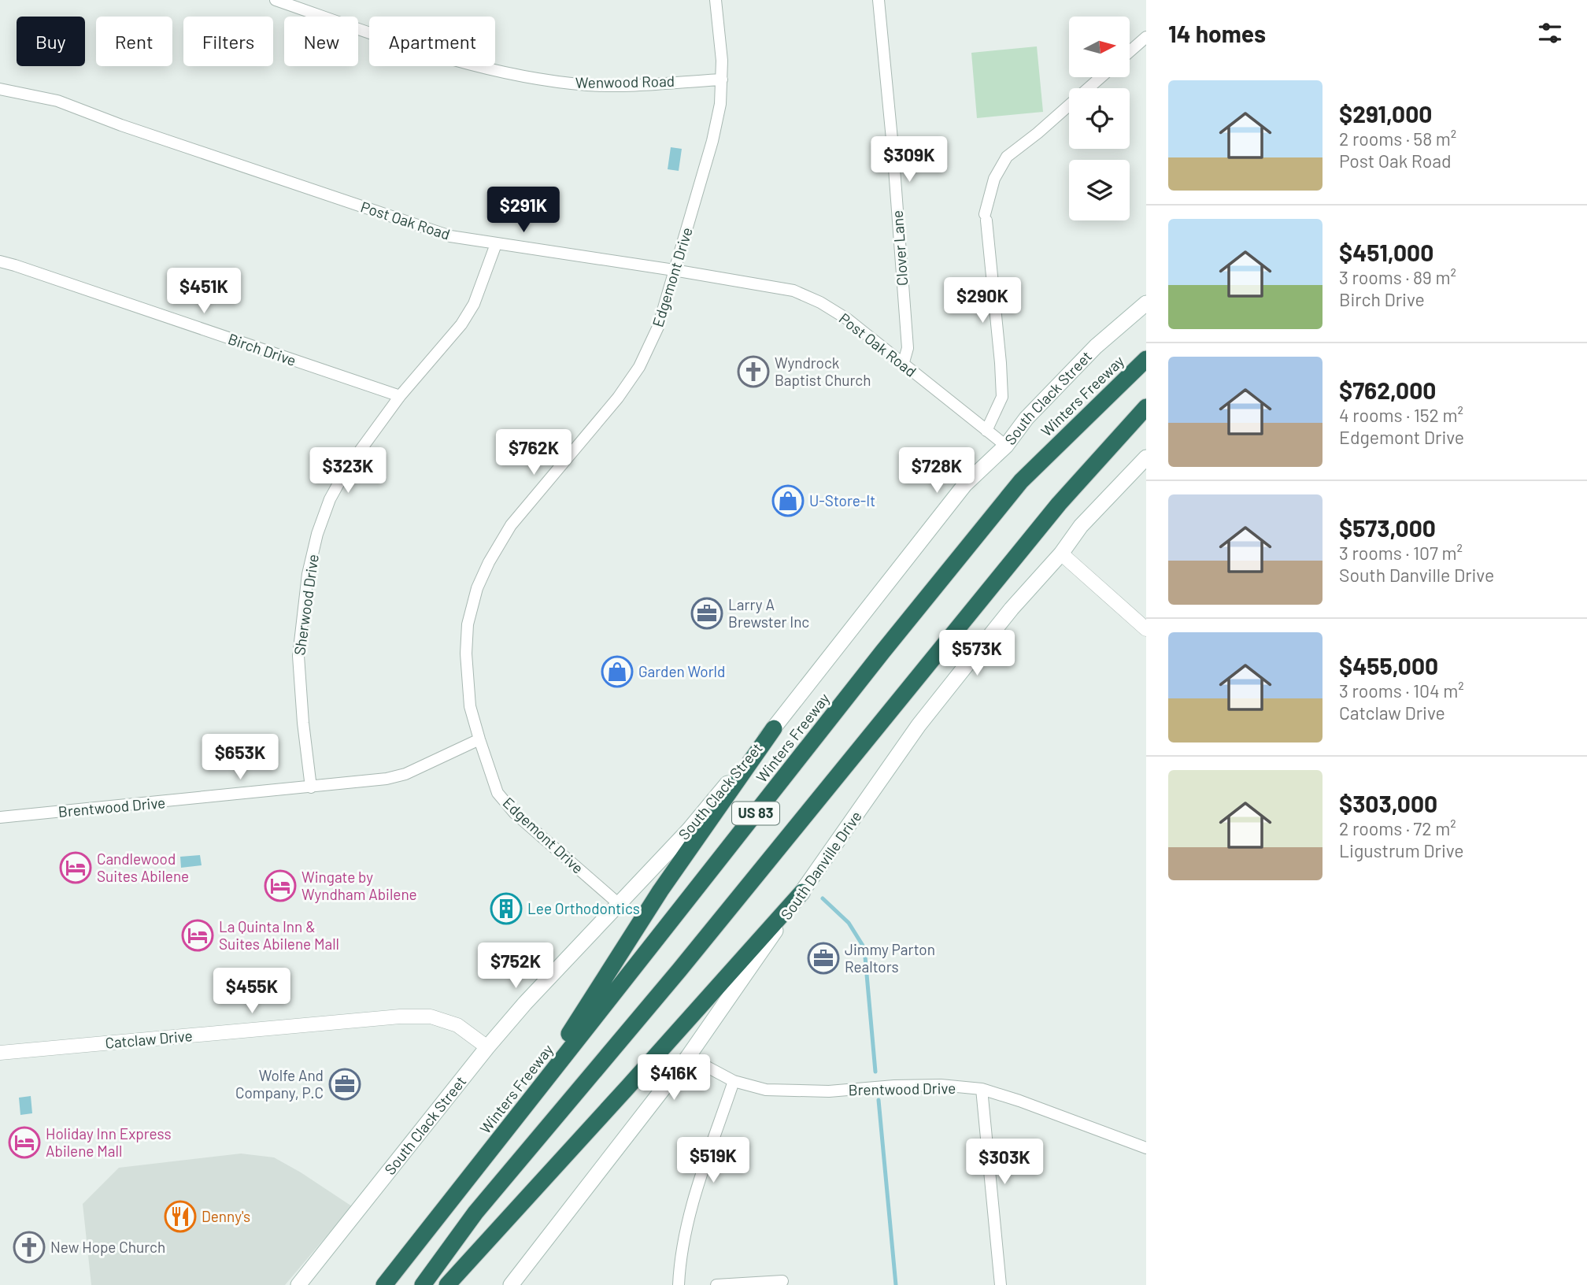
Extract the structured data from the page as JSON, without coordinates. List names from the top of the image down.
{
  "streets": {
    "highway": ["Winters Freeway", "US 83"],
    "main road": ["South Clack Street", "South Danville Drive"],
    "street": [
      "Wenwood Road",
      "Post Oak Road",
      "Clover Lane",
      "Edgemont Drive",
      "Birch Drive",
      "Sherwood Drive",
      "Brentwood Drive",
      "Catclaw Drive"
    ]
  },
  "crossings": [
    ["Wenwood Road", "Edgemont Drive"],
    ["Post Oak Road", "Clover Lane"],
    ["Post Oak Road", "Edgemont Drive"],
    ["Post Oak Road", "South Clack Street"],
    ["Post Oak Road", "Sherwood Drive"],
    ["Edgemont Drive", "South Clack Street"],
    ["Edgemont Drive", "Brentwood Drive"],
    ["Birch Drive", "Sherwood Drive"],
    ["South Clack Street", "Catclaw Drive"],
    ["Sherwood Drive", "Brentwood Drive"],
    ["Brentwood Drive", "South Danville Drive"]
  ],
  "places": {
    "church": ["Wyndrock Baptist Church", "New Hope Church"],
    "shop": ["U-Store-It", "Garden World"],
    "office": ["Larry A Brewster Inc", "Jimmy Parton Realtors", "Wolfe And Company, P.C"],
    "hotel": [
      "Candlewood Suites Abilene",
      "Wingate by Wyndham Abilene",
      "La Quinta Inn & Suites Abilene Mall",
      "Holiday Inn Express Abilene Mall"
    ],
    "building": ["Lee Orthodontics"],
    "restaurant": ["Denny's"]
  },
  "north": "right",
  "page": {
    "heading": "14 homes",
    "chip": [
      "Buy",
      "Rent",
      "Filters",
      "New",
      "Apartment"
    ],
    "list": [
      {
        "name": "$291,000",
        "note": "2 rooms · 58 m² · Post Oak Road"
      },
      {
        "name": "$451,000",
        "note": "3 rooms · 89 m² · Birch Drive"
      },
      {
        "name": "$762,000",
        "note": "4 rooms · 152 m² · Edgemont Drive"
      },
      {
        "name": "$573,000",
        "note": "3 rooms · 107 m² · South Danville Drive"
      },
      {
        "name": "$455,000",
        "note": "3 rooms · 104 m² · Catclaw Drive"
      },
      {
        "name": "$303,000",
        "note": "2 rooms · 72 m² · Ligustrum Drive"
      }
    ],
    "price": [
      "$309K",
      "$291K",
      "$451K",
      "$290K",
      "$762K",
      "$323K",
      "$728K",
      "$573K",
      "$653K",
      "$752K",
      "$455K",
      "$416K",
      "$519K",
      "$303K"
    ]
  }
}
